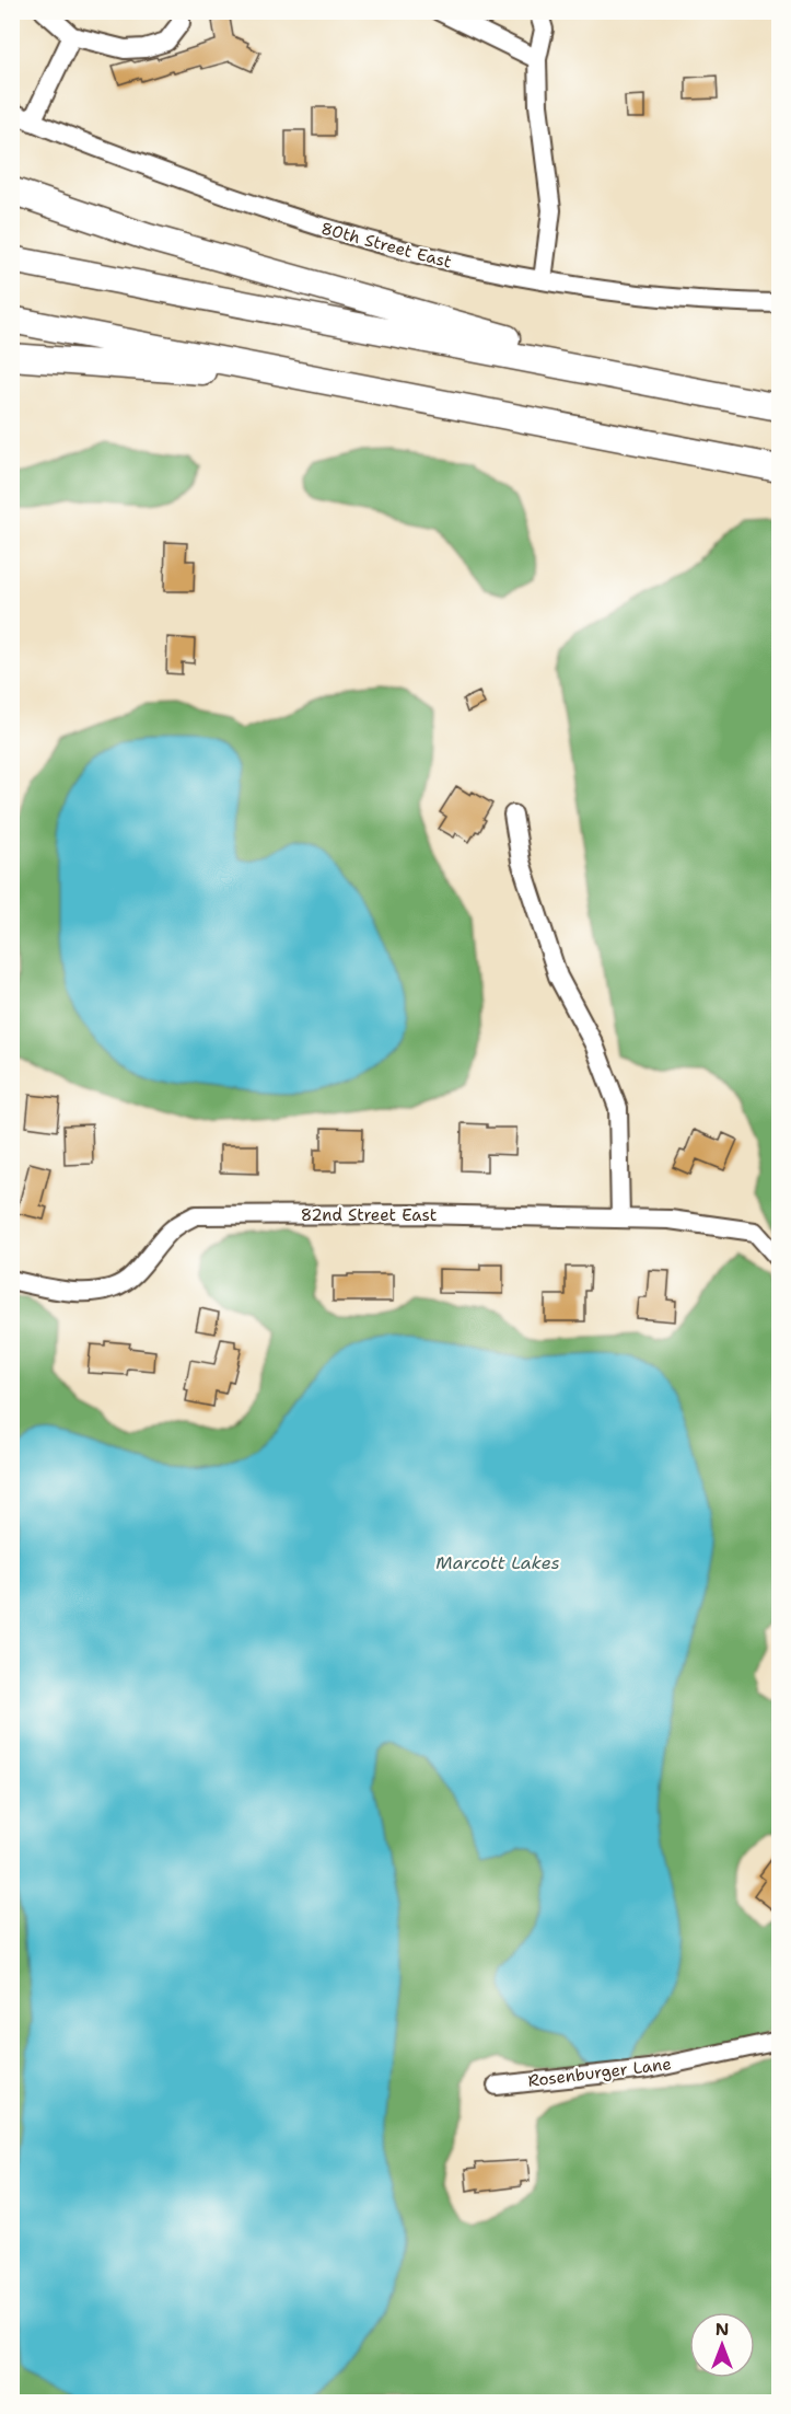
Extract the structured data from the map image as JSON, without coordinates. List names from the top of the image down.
{
  "streets": {
    "street": ["80th Street East", "82nd Street East", "Rosenburger Lane"]
  },
  "water": ["Marcott Lakes"],
  "north": "top"
}
